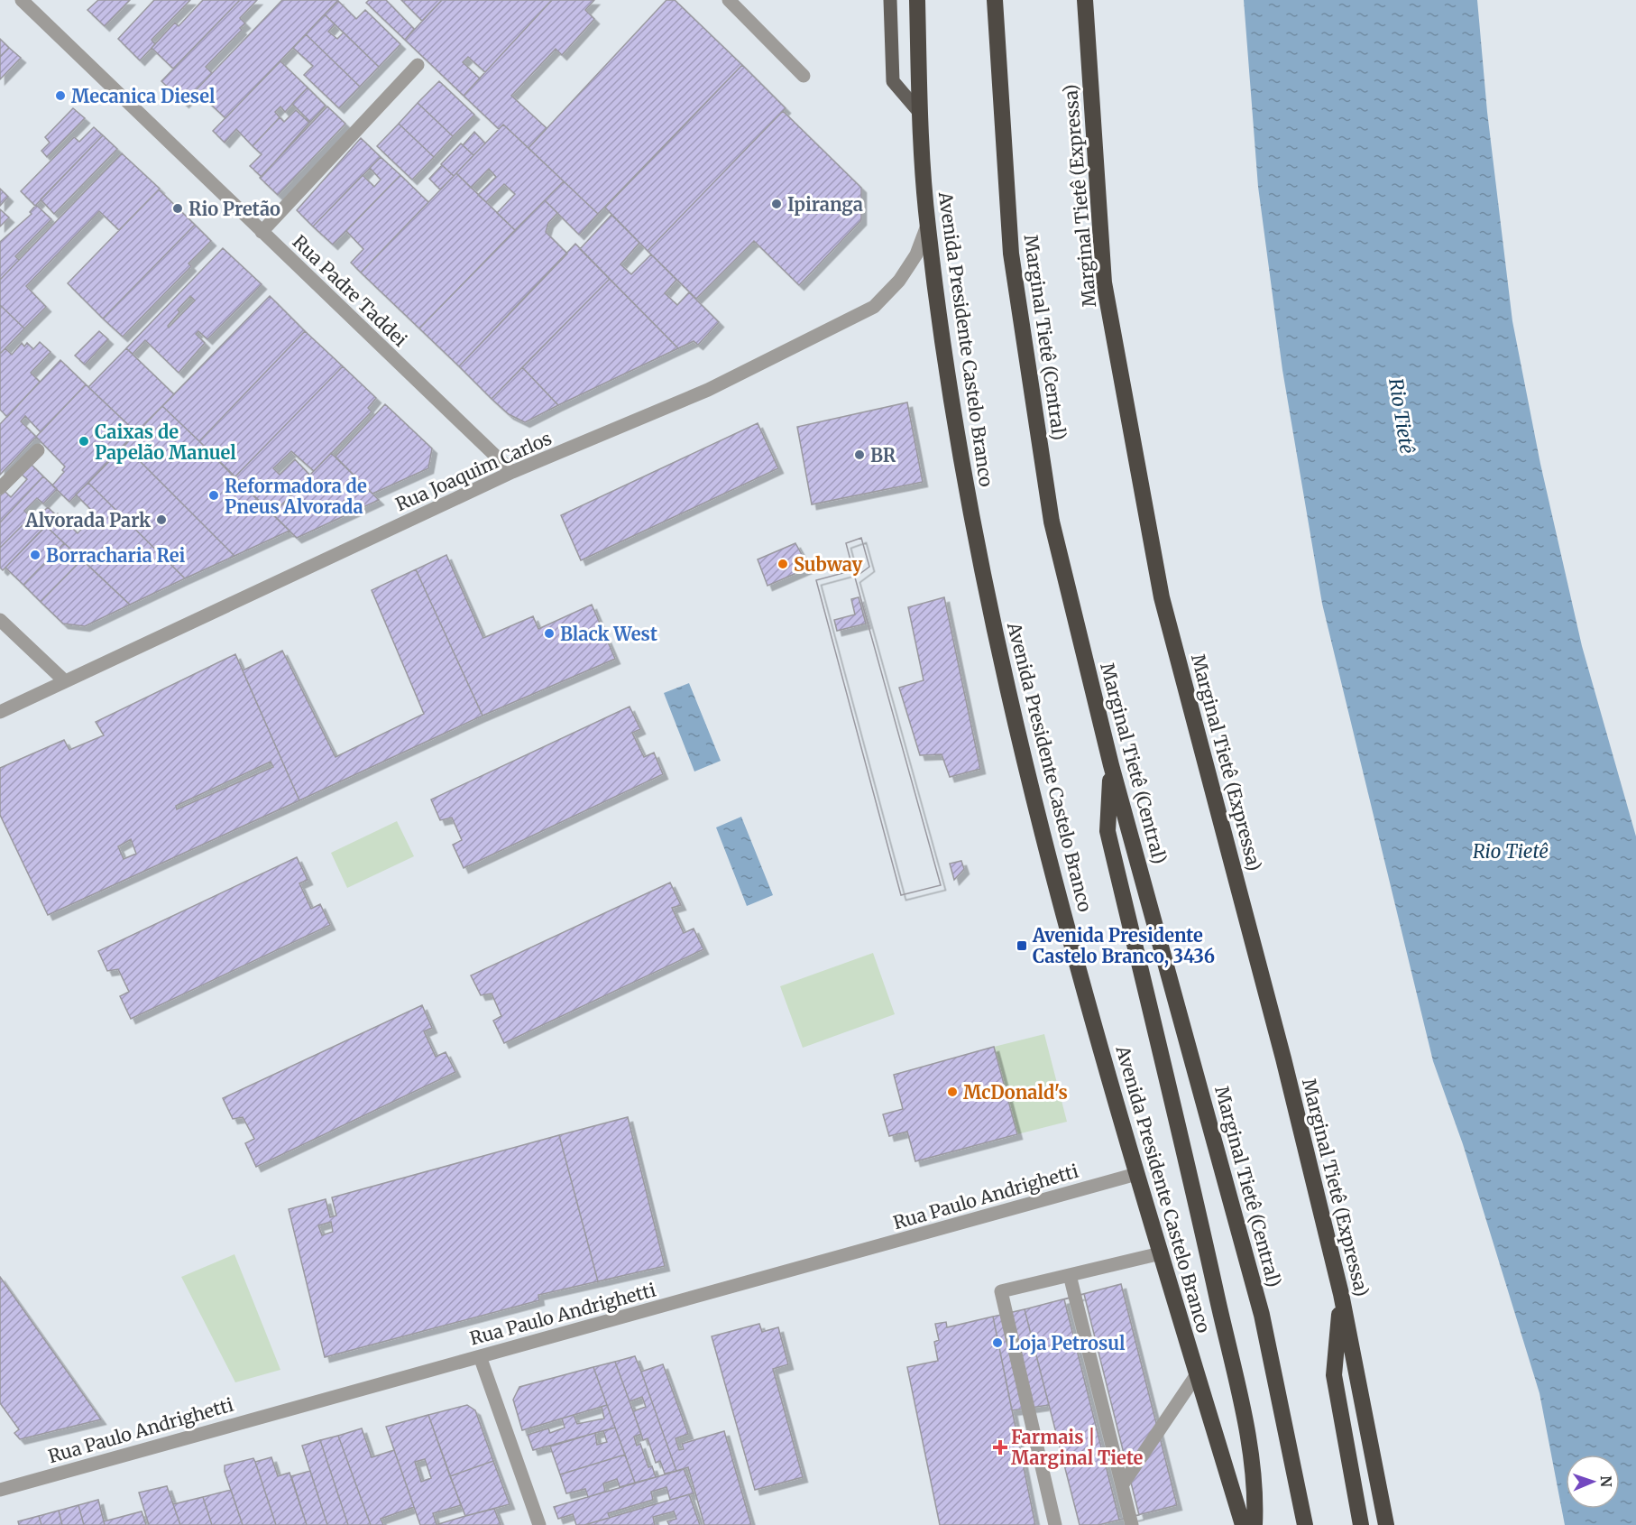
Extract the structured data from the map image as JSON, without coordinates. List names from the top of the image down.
{
  "streets": {
    "highway": ["Marginal Tietê (Expressa)", "Marginal Tietê (Central)", "Avenida Presidente Castelo Branco"],
    "street": ["Rua Padre Taddei", "Rua Joaquim Carlos", "Rua Paulo Andrighetti"]
  },
  "crossings": [
    ["Rua Padre Taddei", "Rua Joaquim Carlos"],
    ["Avenida Presidente Castelo Branco", "Rua Joaquim Carlos"],
    ["Avenida Presidente Castelo Branco", "Rua Paulo Andrighetti"]
  ],
  "water": ["Rio Tietê"],
  "places": {
    "other": [
      "Mecanica Diesel",
      "Ipiranga",
      "Rio Pretão",
      "Caixas de Papelão Manuel",
      "BR",
      "Reformadora de Pneus Alvorada",
      "Alvorada Park",
      "Borracharia Rei",
      "Subway",
      "Black West",
      "McDonald's",
      "Loja Petrosul"
    ],
    "transit": ["Avenida Presidente Castelo Branco, 3436"],
    "health": ["Farmais | Marginal Tiete"]
  },
  "north": "right"
}
